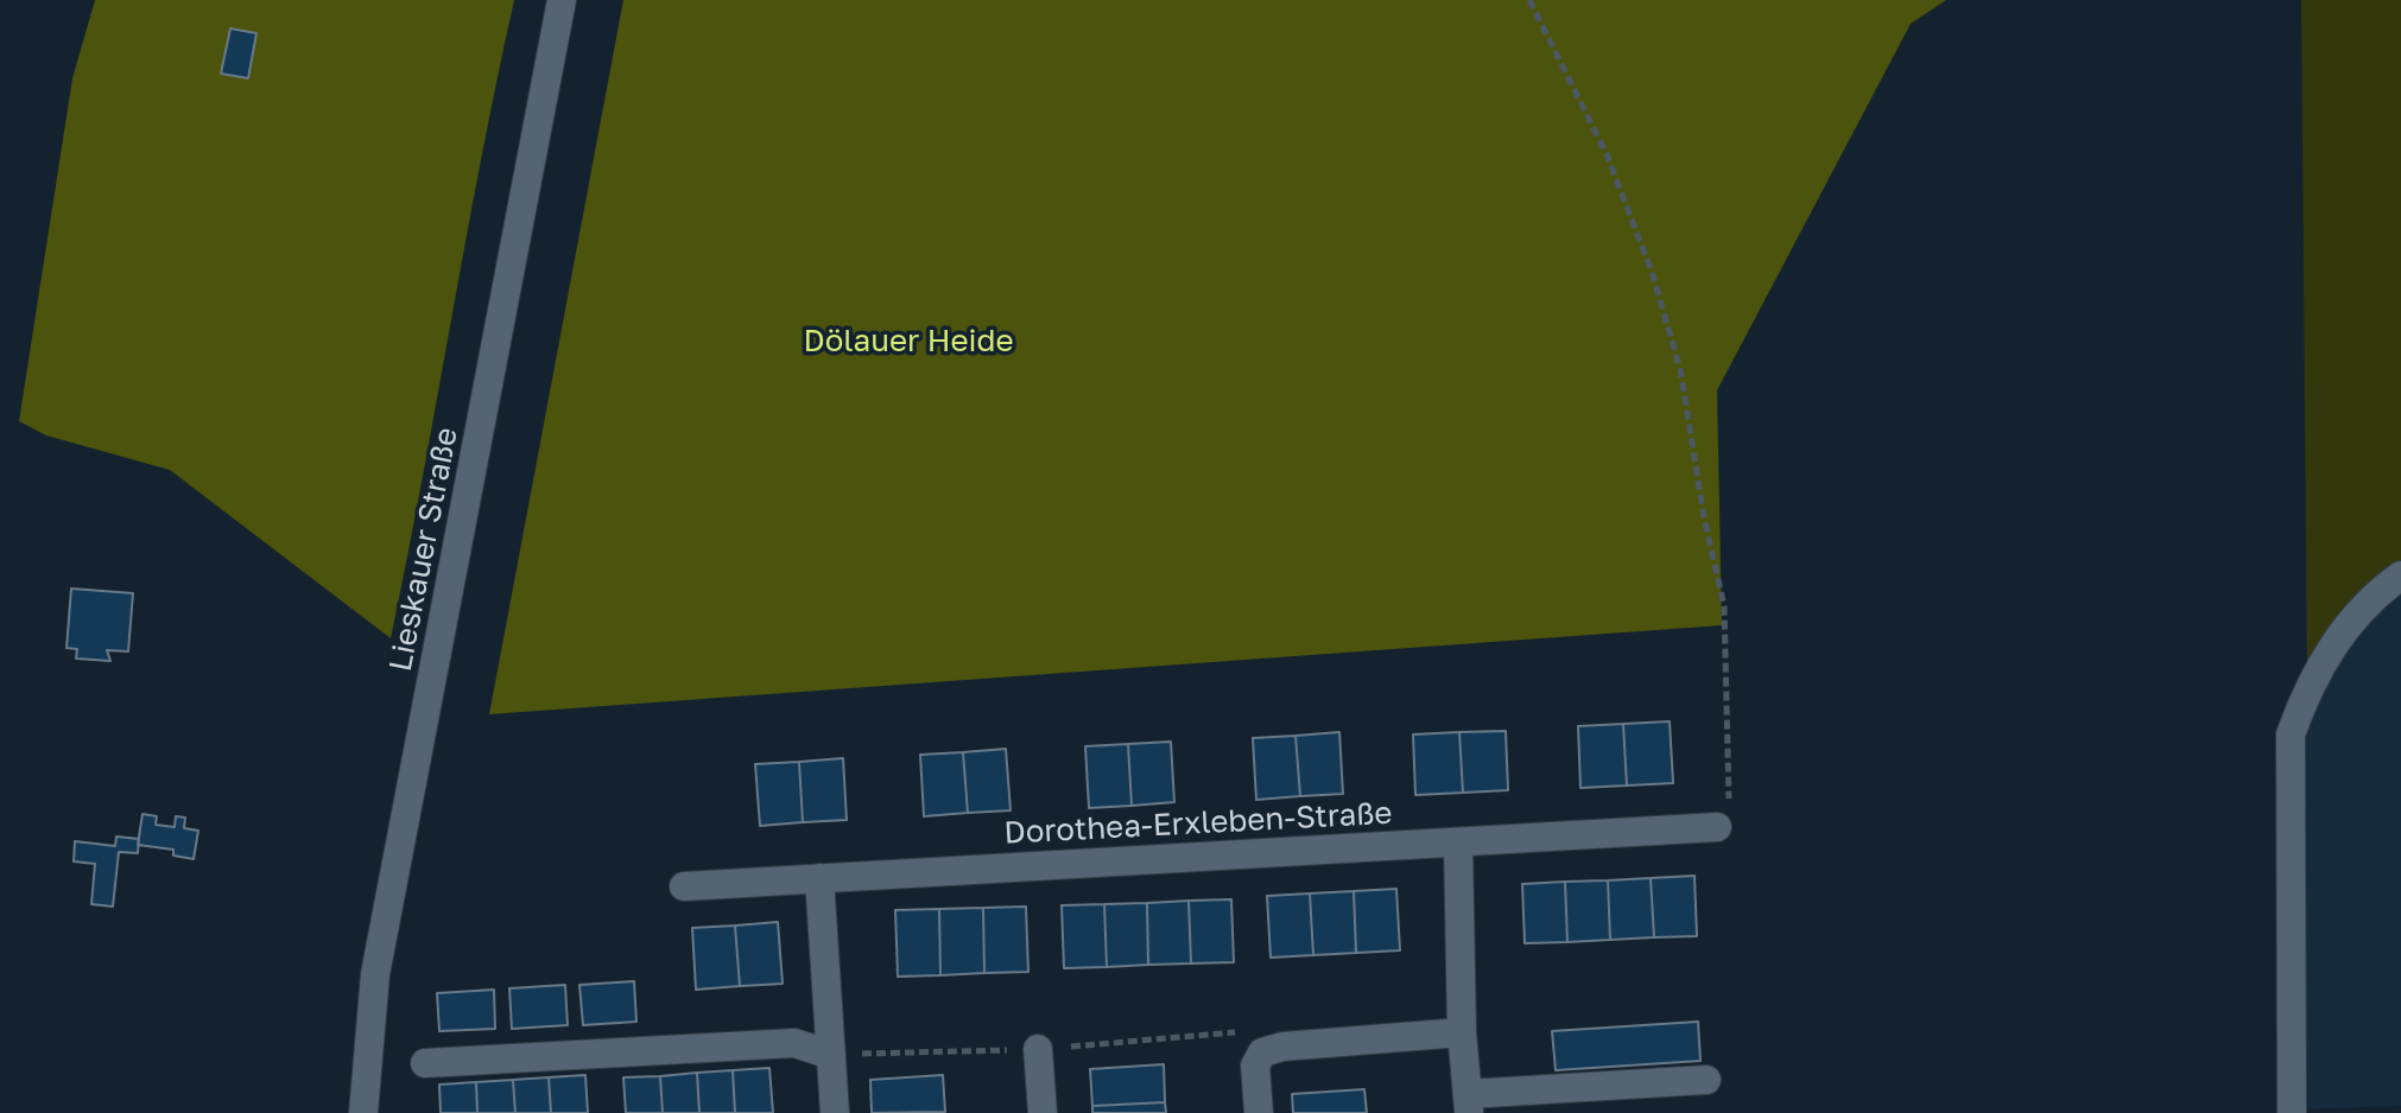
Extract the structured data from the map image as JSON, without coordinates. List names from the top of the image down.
{
  "streets": {
    "street": ["Lieskauer Straße", "Dorothea-Erxleben-Straße"]
  },
  "parks": ["Dölauer Heide"]
}
